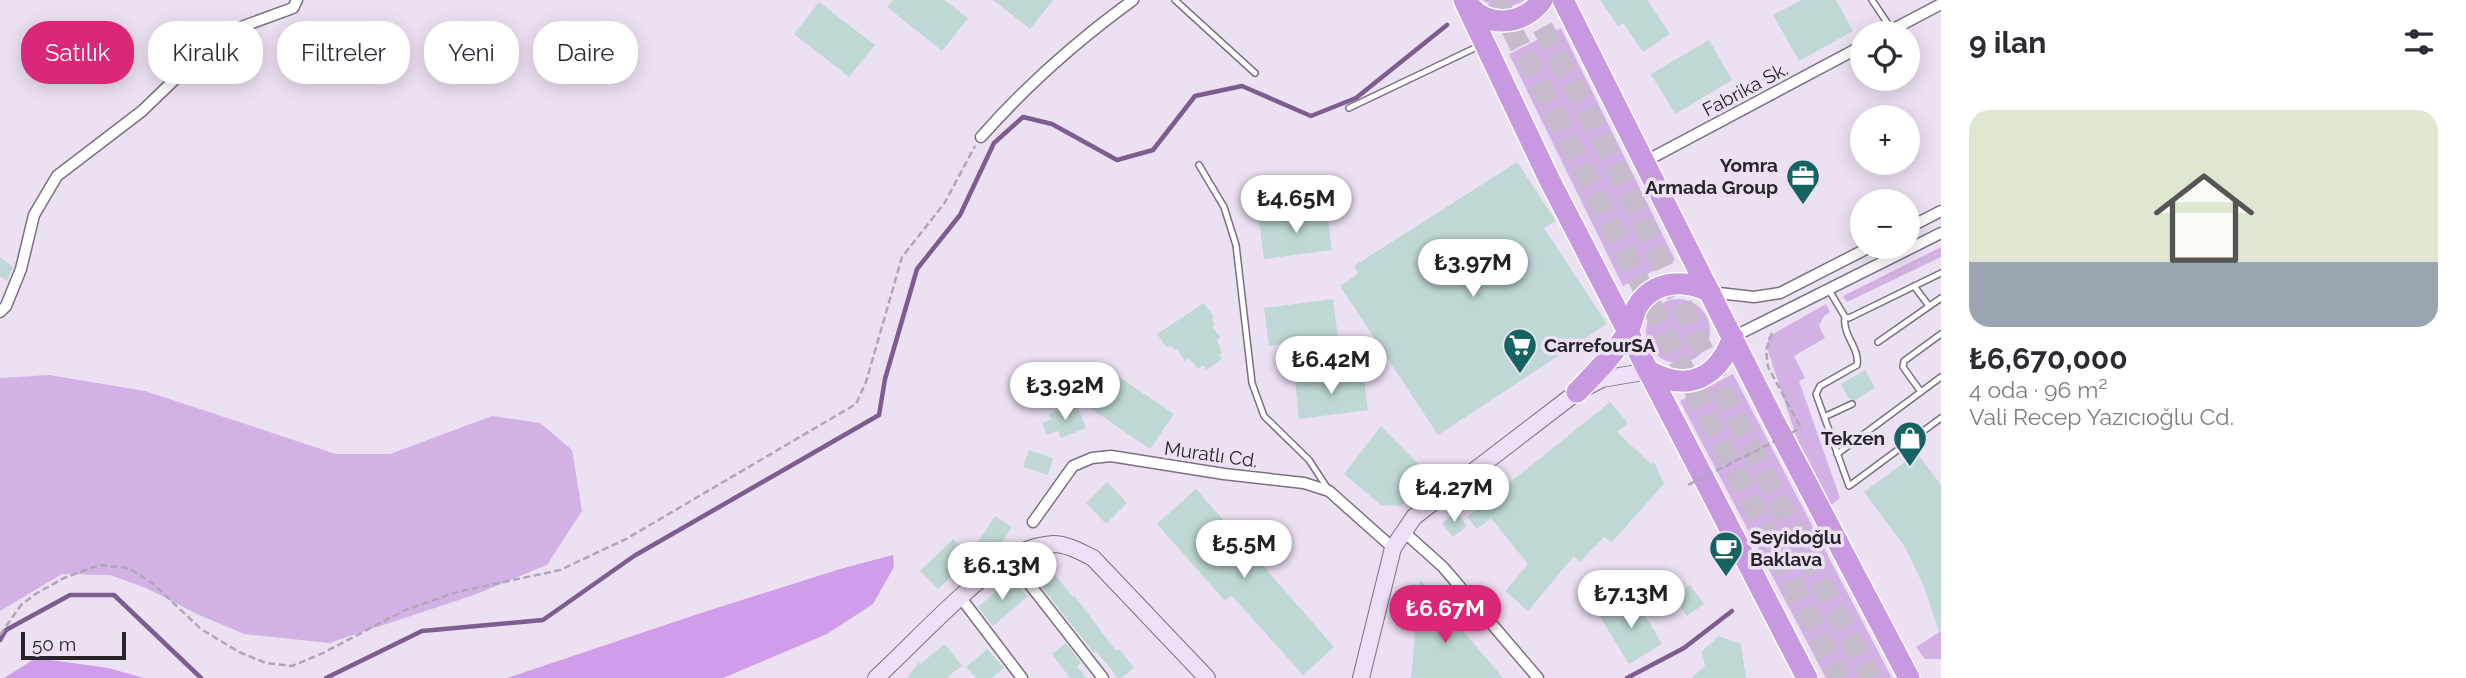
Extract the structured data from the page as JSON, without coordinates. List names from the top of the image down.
{
  "streets": {
    "street": ["Fabrika Sk.", "Muratlı Cd."]
  },
  "places": {
    "office": ["Yomra Armada Group"],
    "supermarket": ["CarrefourSA"],
    "shop": ["Tekzen"],
    "cafe": ["Seyidoğlu Baklava"]
  },
  "scale_bar": "50 m",
  "page": {
    "heading": "9 ilan",
    "map_buttons": ["+", "−"],
    "chip": [
      "Satılık",
      "Kiralık",
      "Filtreler",
      "Yeni",
      "Daire"
    ],
    "list": [
      {
        "name": "₺6,670,000",
        "note": "4 oda · 96 m² · Vali Recep Yazıcıoğlu Cd."
      }
    ],
    "price": [
      "₺4.65M",
      "₺3.97M",
      "₺6.42M",
      "₺3.92M",
      "₺4.27M",
      "₺5.5M",
      "₺6.13M",
      "₺7.13M",
      "₺6.67M"
    ],
    "scale": "50 m"
  }
}
